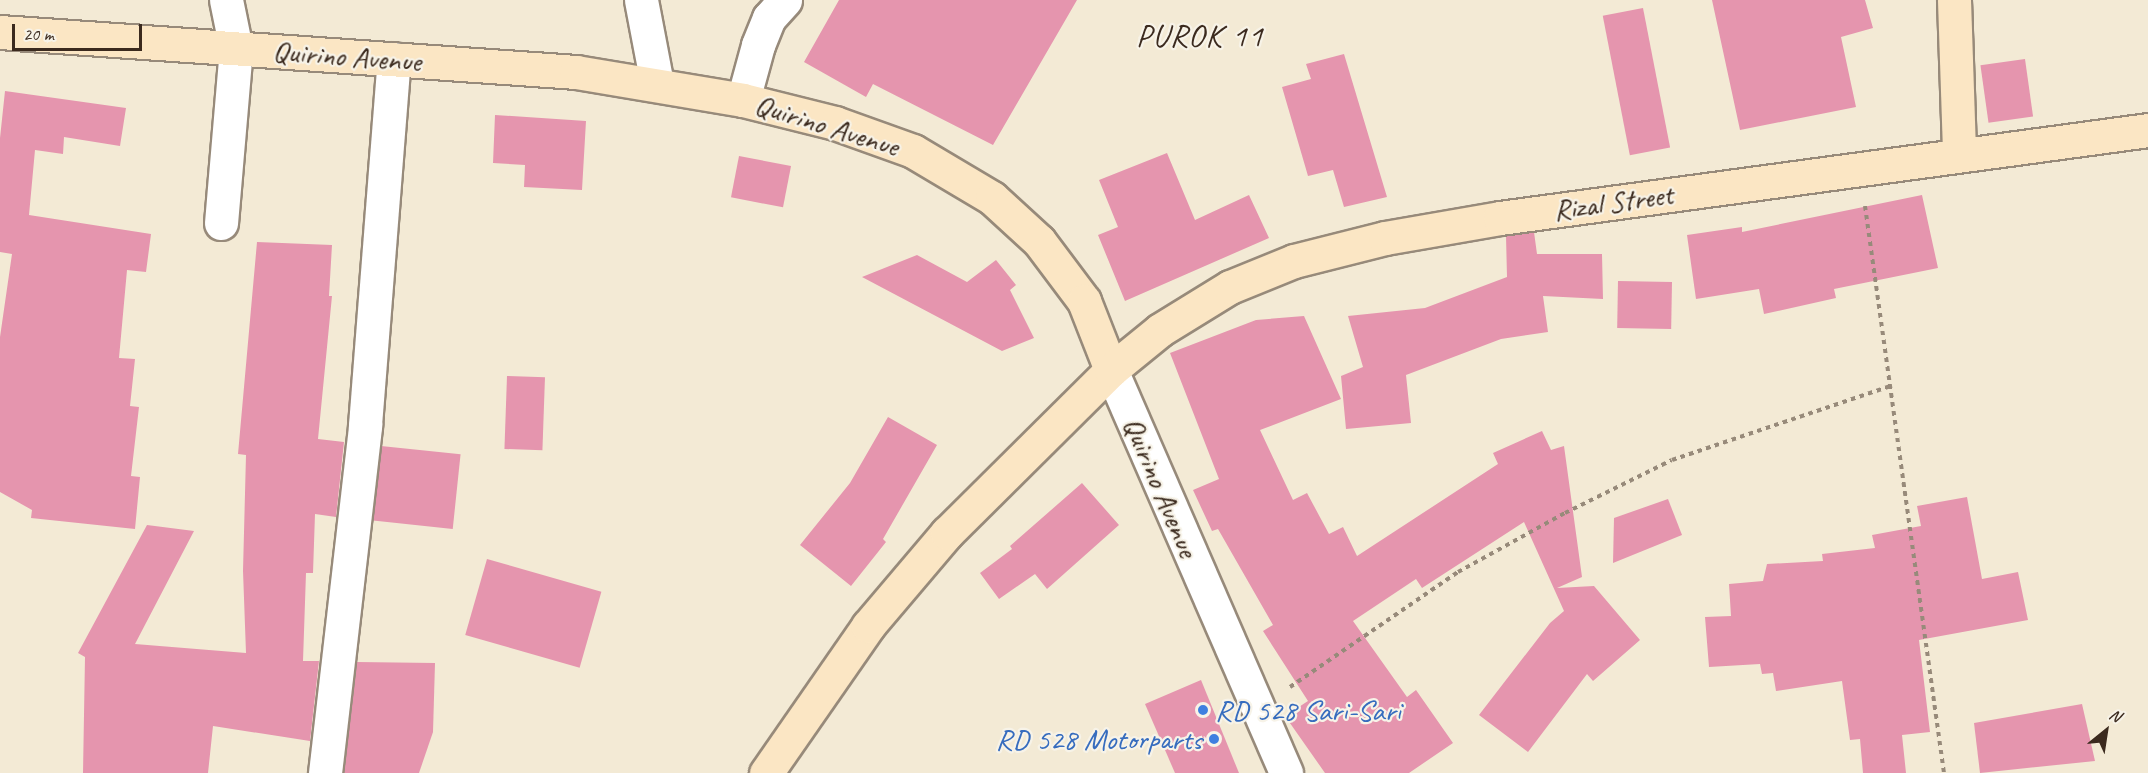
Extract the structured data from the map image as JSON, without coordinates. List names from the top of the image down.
{
  "streets": {
    "main road": ["Quirino Avenue", "Rizal Street"]
  },
  "crossings": [
    ["Quirino Avenue", "Rizal Street"]
  ],
  "districts": ["PUROK 11"],
  "places": ["RD 528 Sari-Sari", "RD 528 Motorparts"],
  "scale_bar": "20 m",
  "north": "top right"
}
